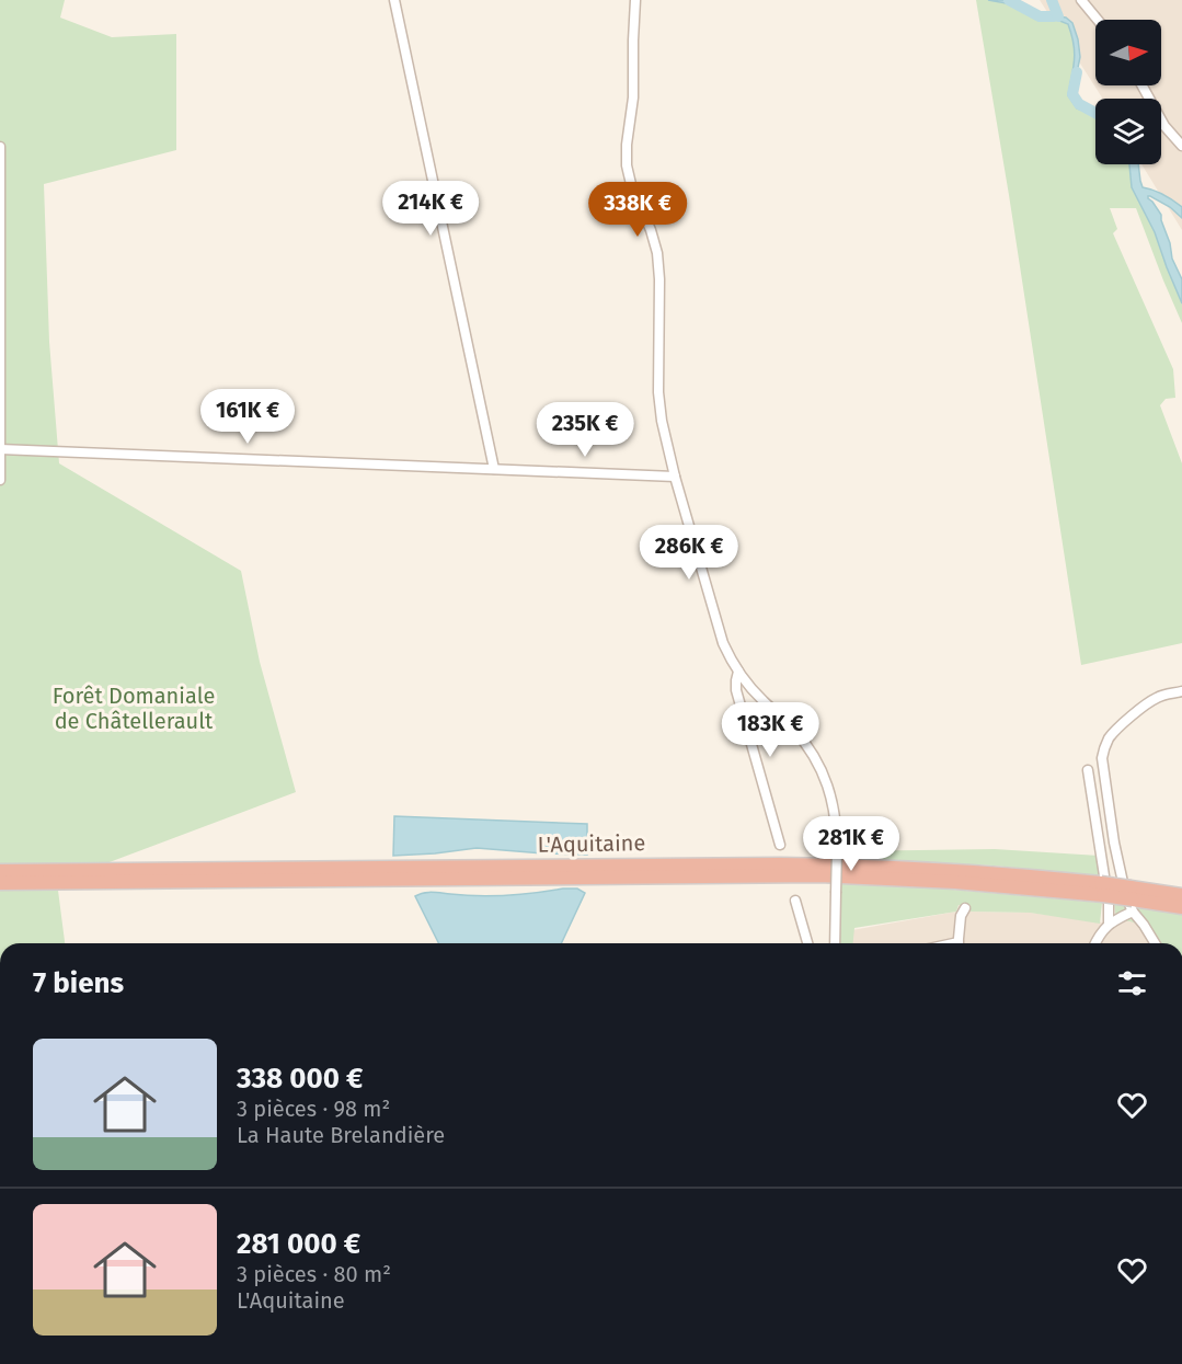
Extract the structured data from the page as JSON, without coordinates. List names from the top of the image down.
{
  "streets": {
    "highway": ["L'Aquitaine"]
  },
  "parks": ["Forêt Domaniale de Châtellerault"],
  "north": "right",
  "page": {
    "price": [
      "214K €",
      "338K €",
      "161K €",
      "235K €",
      "286K €",
      "183K €",
      "281K €"
    ],
    "heading": "7 biens",
    "list": [
      {
        "name": "338 000 €",
        "note": "3 pièces · 98 m² · La Haute Brelandière"
      },
      {
        "name": "281 000 €",
        "note": "3 pièces · 80 m² · L'Aquitaine"
      }
    ]
  }
}
